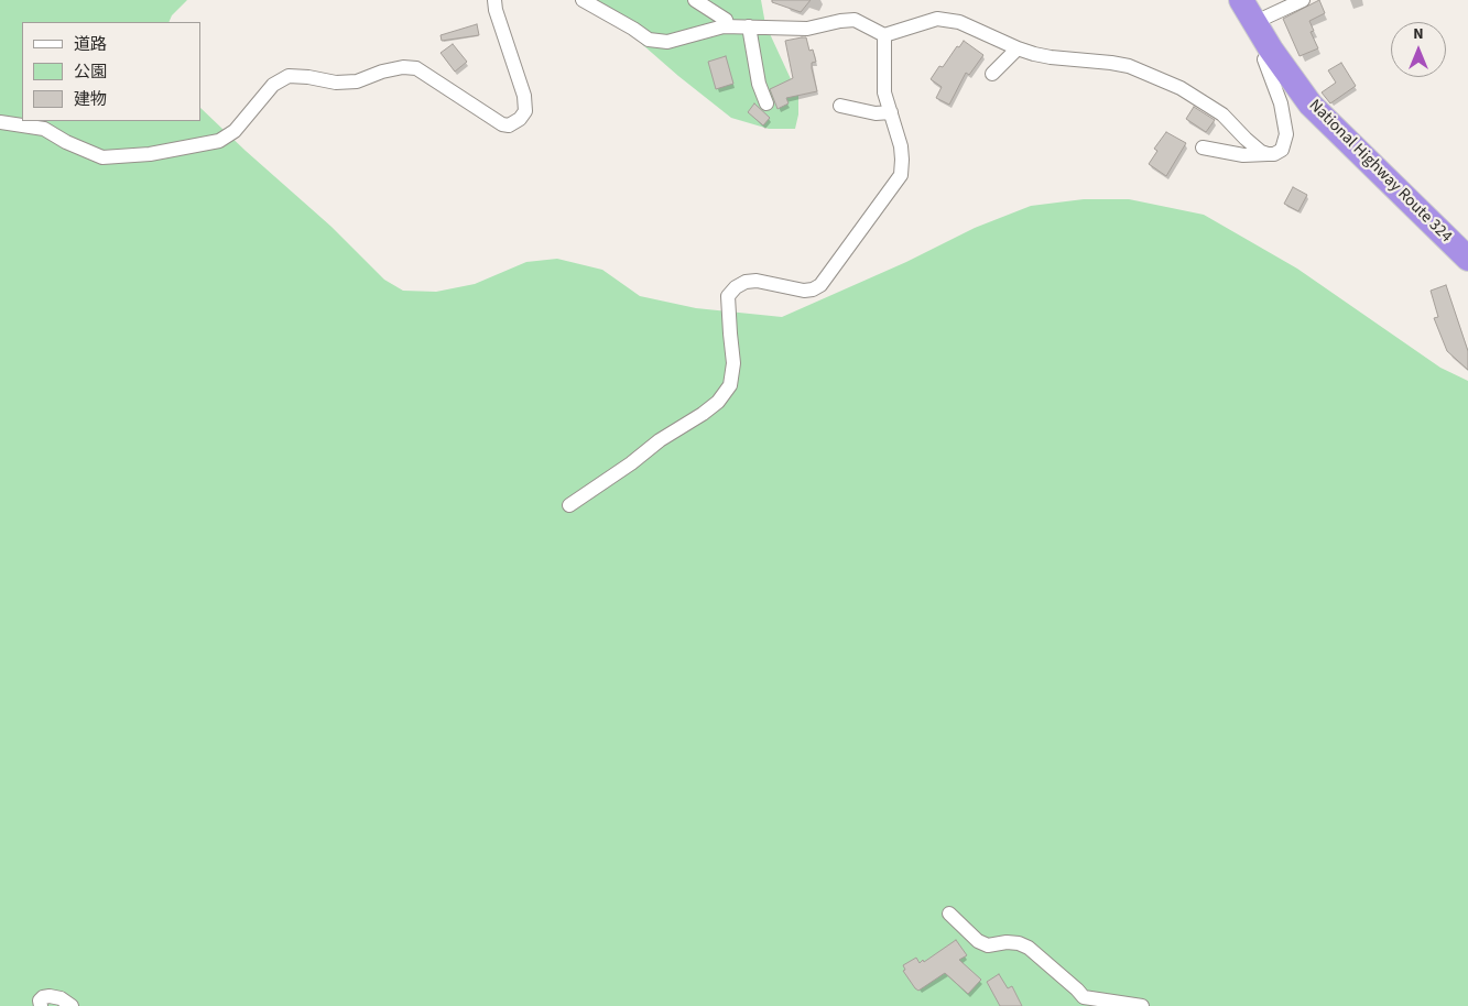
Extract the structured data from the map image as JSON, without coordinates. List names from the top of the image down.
{
  "streets": {
    "highway": ["National Highway Route 324"]
  },
  "legend": ["道路", "公園", "建物"],
  "north": "top"
}
